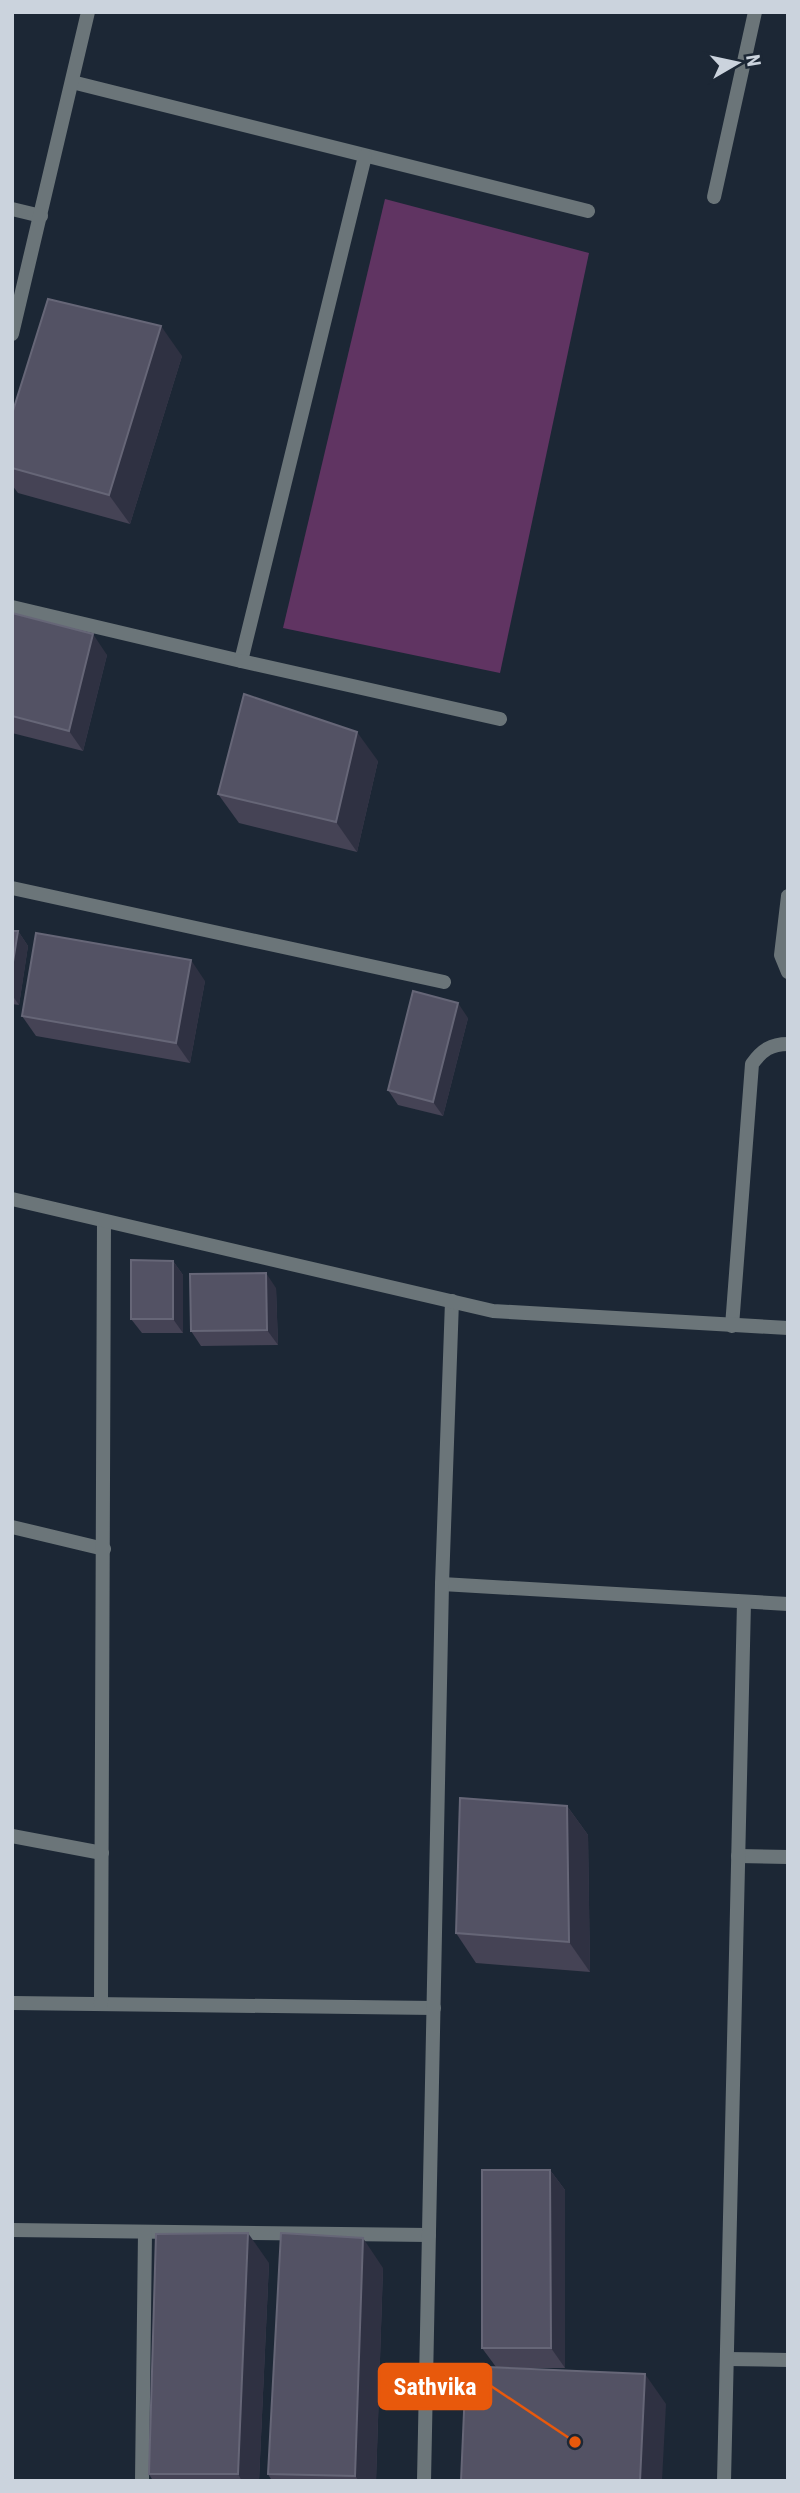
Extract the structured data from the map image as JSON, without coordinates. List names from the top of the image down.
{
  "places": ["Sathvika"],
  "north": "right"
}
